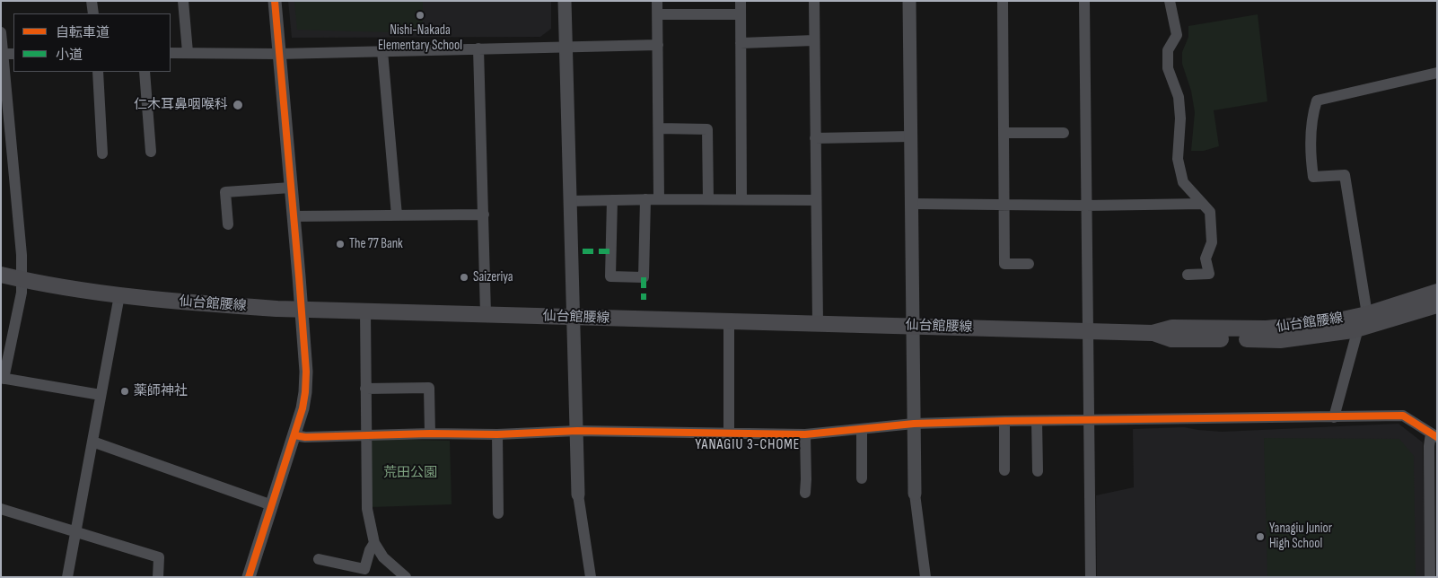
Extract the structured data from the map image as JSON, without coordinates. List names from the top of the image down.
{
  "streets": {
    "main road": ["仙台館腰線"]
  },
  "districts": ["YANAGIU 3-CHOME"],
  "parks": ["荒田公園"],
  "places": [
    "Nishi-Nakada Elementary School",
    "仁木耳鼻咽喉科",
    "The 77 Bank",
    "Saizeriya",
    "薬師神社",
    "Yanagiu Junior High School"
  ],
  "legend": ["自転車道", "小道"]
}
